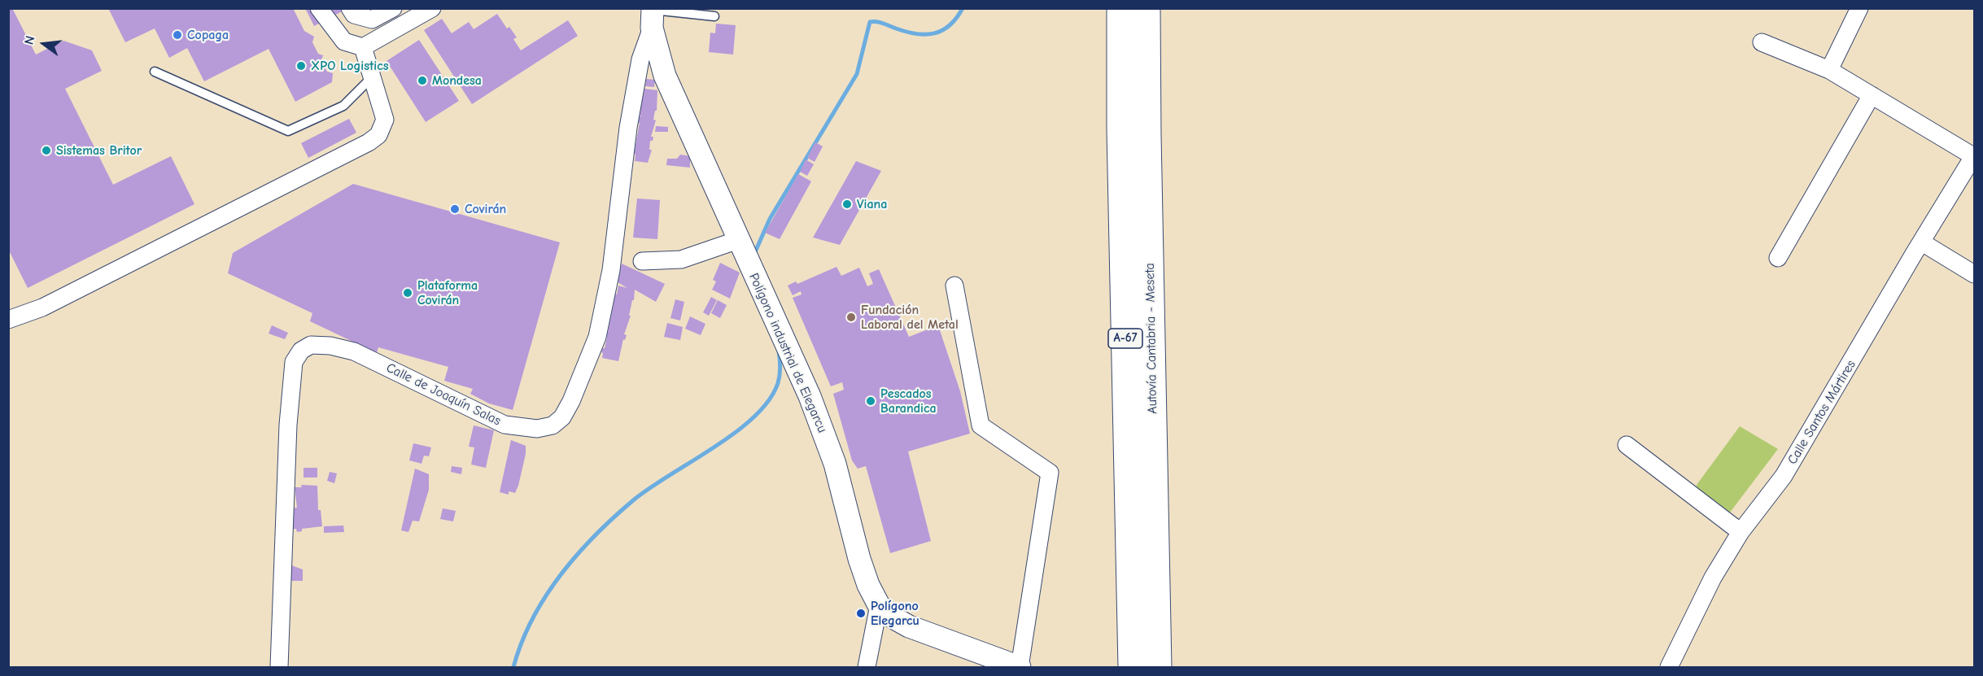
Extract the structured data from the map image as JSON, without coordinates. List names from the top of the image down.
{
  "streets": {
    "highway": ["A-67", "Autovía Cantabria - Meseta"],
    "street": ["Polígono industrial de Elegarcu", "Calle de Joaquín Salas", "Calle Santos Mártires"]
  },
  "places": [
    "Copaga",
    "XPO Logistics",
    "Mondesa",
    "Sistemas Britor",
    "Viana",
    "Covirán",
    "Plataforma Covirán",
    "Fundación Laboral del Metal",
    "Pescados Barandica",
    "Polígono Elegarcu"
  ],
  "north": "left"
}
